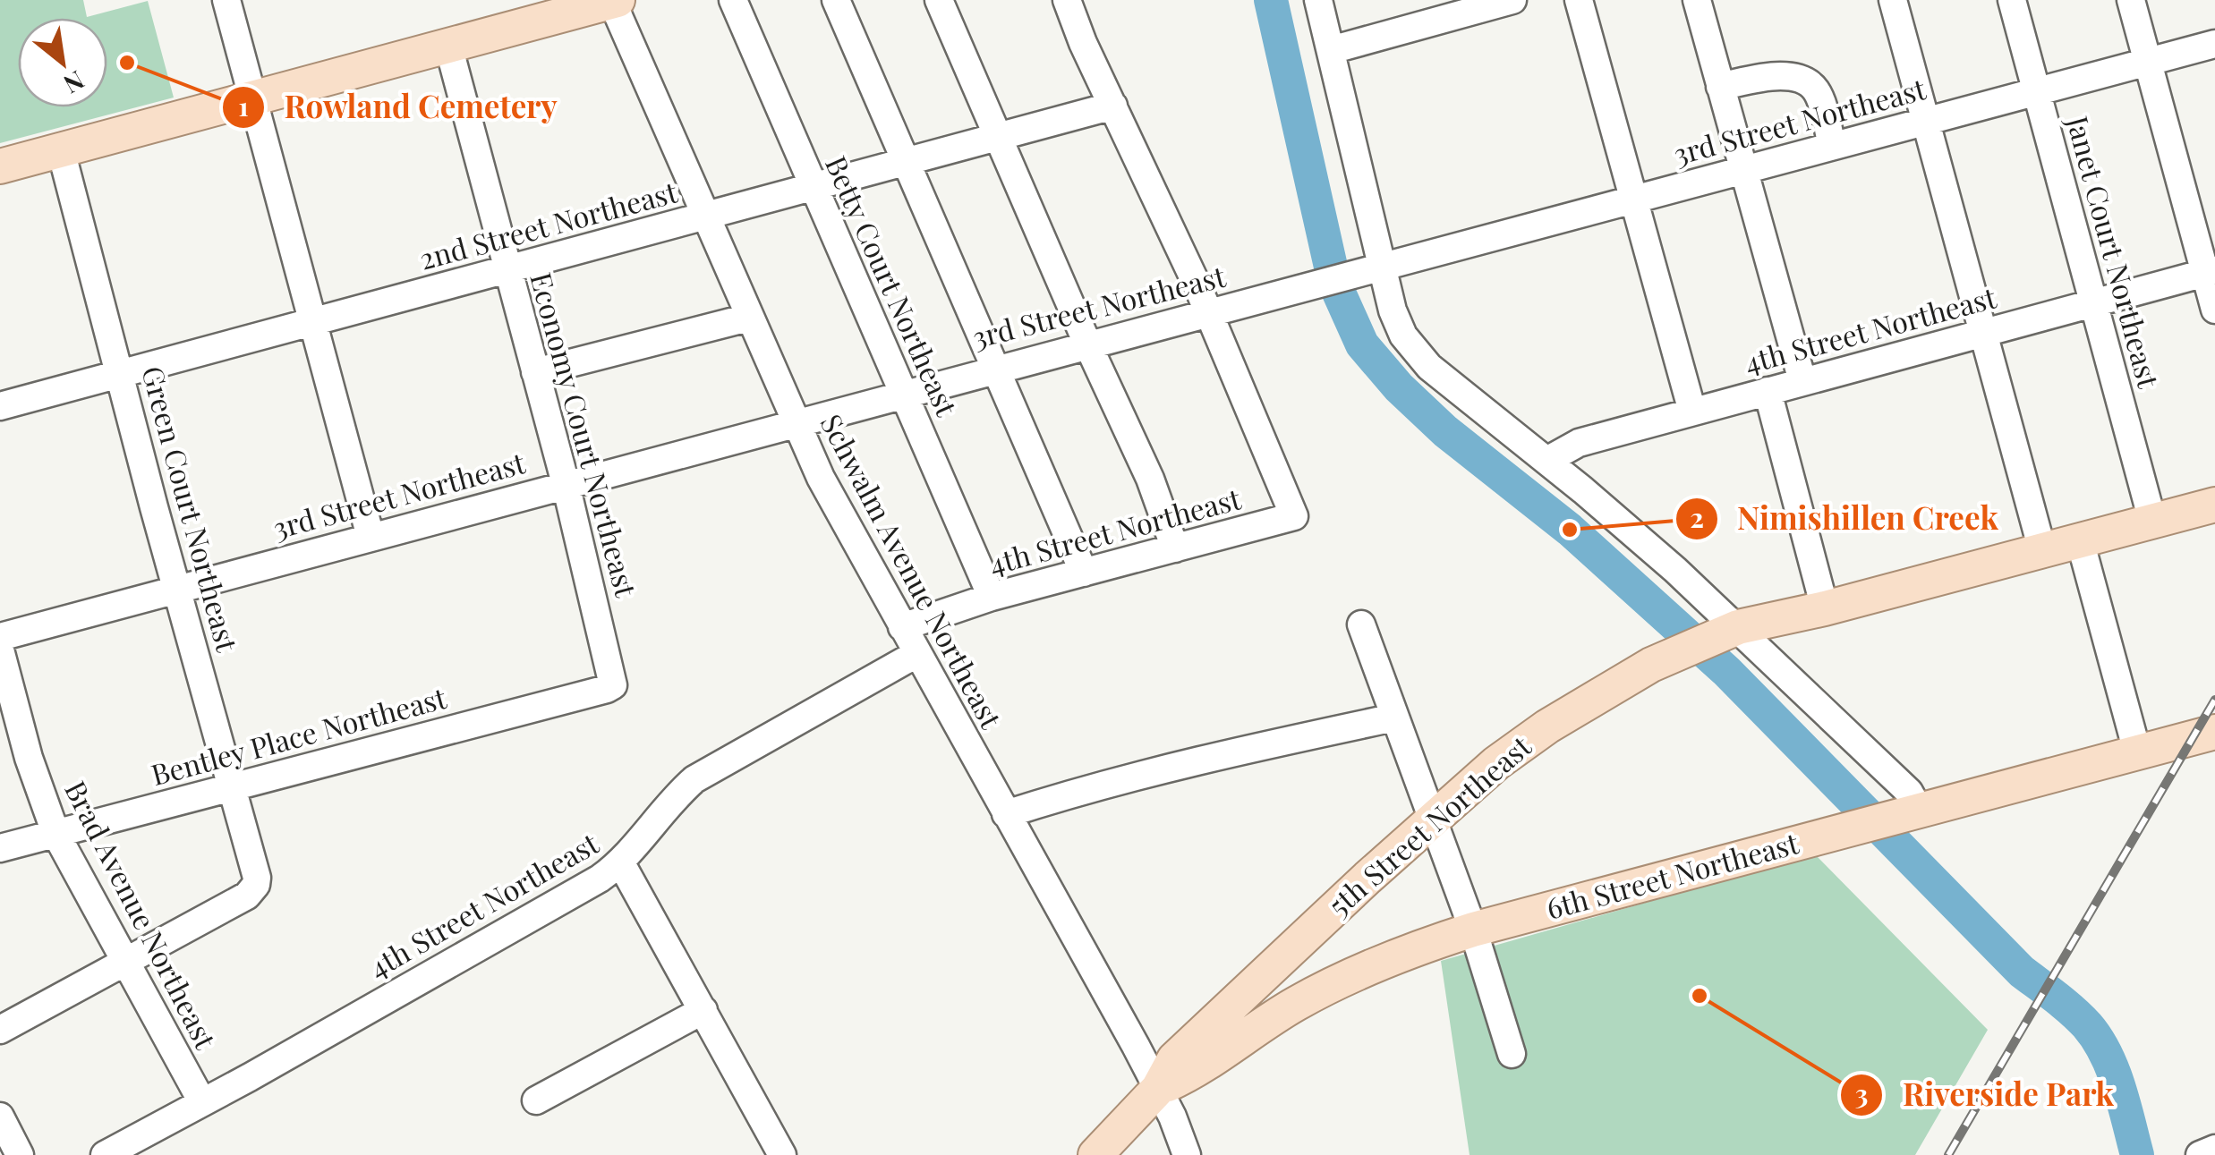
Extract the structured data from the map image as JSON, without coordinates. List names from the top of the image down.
{
  "streets": {
    "main road": ["5th Street Northeast", "6th Street Northeast"],
    "street": [
      "3rd Street Northeast",
      "2nd Street Northeast",
      "Janet Court Northeast",
      "Betty Court Northeast",
      "4th Street Northeast",
      "Economy Court Northeast",
      "Green Court Northeast",
      "Schwalm Avenue Northeast",
      "Bentley Place Northeast",
      "Brad Avenue Northeast"
    ]
  },
  "crossings": [
    ["3rd Street Northeast", "Janet Court Northeast"],
    ["3rd Street Northeast", "Betty Court Northeast"],
    ["3rd Street Northeast", "4th Street Northeast"],
    ["3rd Street Northeast", "Economy Court Northeast"],
    ["3rd Street Northeast", "Green Court Northeast"],
    ["3rd Street Northeast", "Schwalm Avenue Northeast"],
    ["2nd Street Northeast", "Betty Court Northeast"],
    ["2nd Street Northeast", "Economy Court Northeast"],
    ["2nd Street Northeast", "Green Court Northeast"],
    ["2nd Street Northeast", "Schwalm Avenue Northeast"],
    ["Janet Court Northeast", "4th Street Northeast"],
    ["Janet Court Northeast", "5th Street Northeast"],
    ["Betty Court Northeast", "4th Street Northeast"],
    ["4th Street Northeast", "Schwalm Avenue Northeast"],
    ["4th Street Northeast", "Brad Avenue Northeast"],
    ["Economy Court Northeast", "Bentley Place Northeast"],
    ["Green Court Northeast", "Bentley Place Northeast"],
    ["Green Court Northeast", "Brad Avenue Northeast"],
    ["Schwalm Avenue Northeast", "5th Street Northeast"],
    ["Schwalm Avenue Northeast", "6th Street Northeast"],
    ["Bentley Place Northeast", "Brad Avenue Northeast"],
    ["5th Street Northeast", "6th Street Northeast"]
  ],
  "places": ["Rowland Cemetery", "Nimishillen Creek", "Riverside Park"],
  "north": "bottom right"
}
